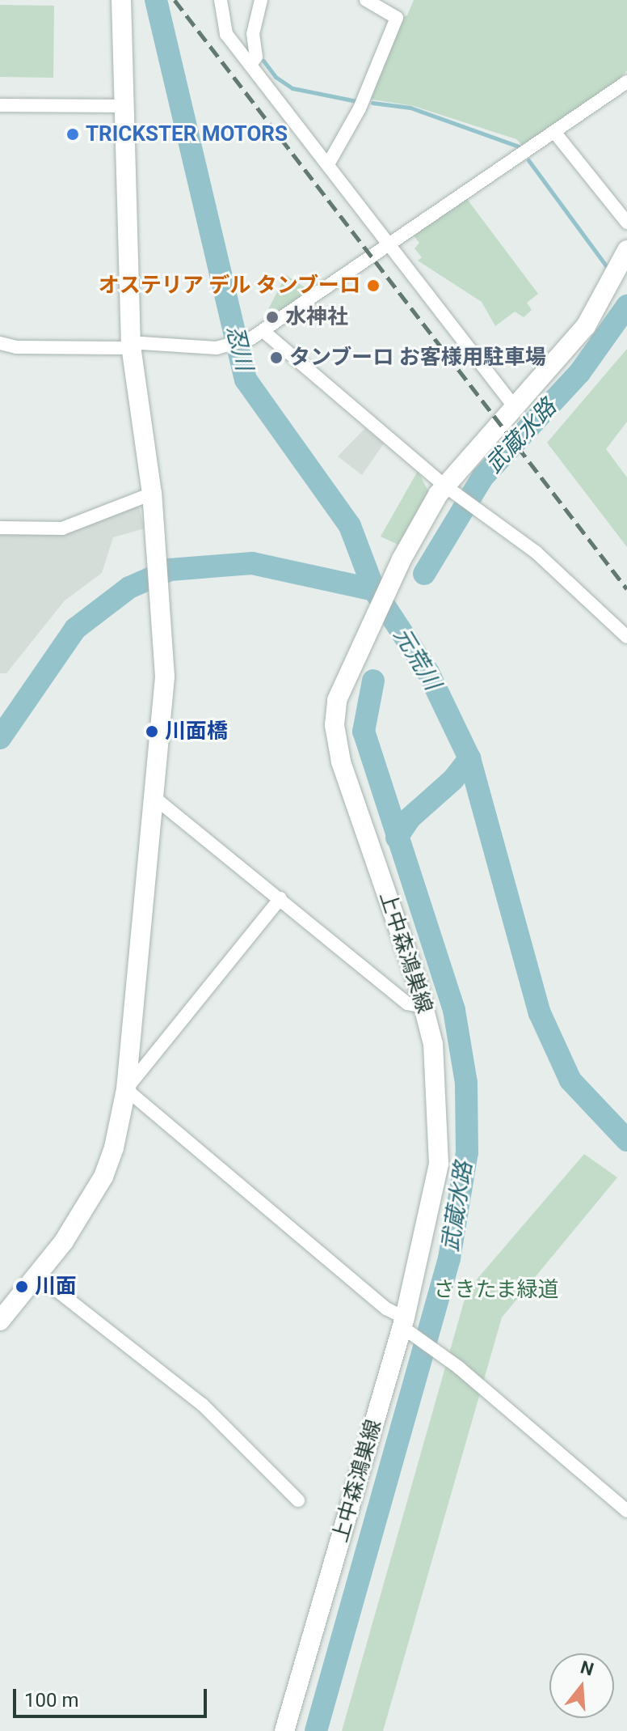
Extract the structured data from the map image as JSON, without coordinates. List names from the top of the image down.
{
  "streets": {
    "main road": ["上中森鴻巣線"]
  },
  "water": ["忍川", "武蔵水路", "元荒川"],
  "parks": ["さきたま緑道"],
  "places": [
    "TRICKSTER MOTORS",
    "オステリア デル タンブーロ",
    "水神社",
    "タンブーロ お客様用駐車場",
    "川面橋",
    "川面"
  ],
  "scale_bar": "100 m",
  "north": "top"
}
